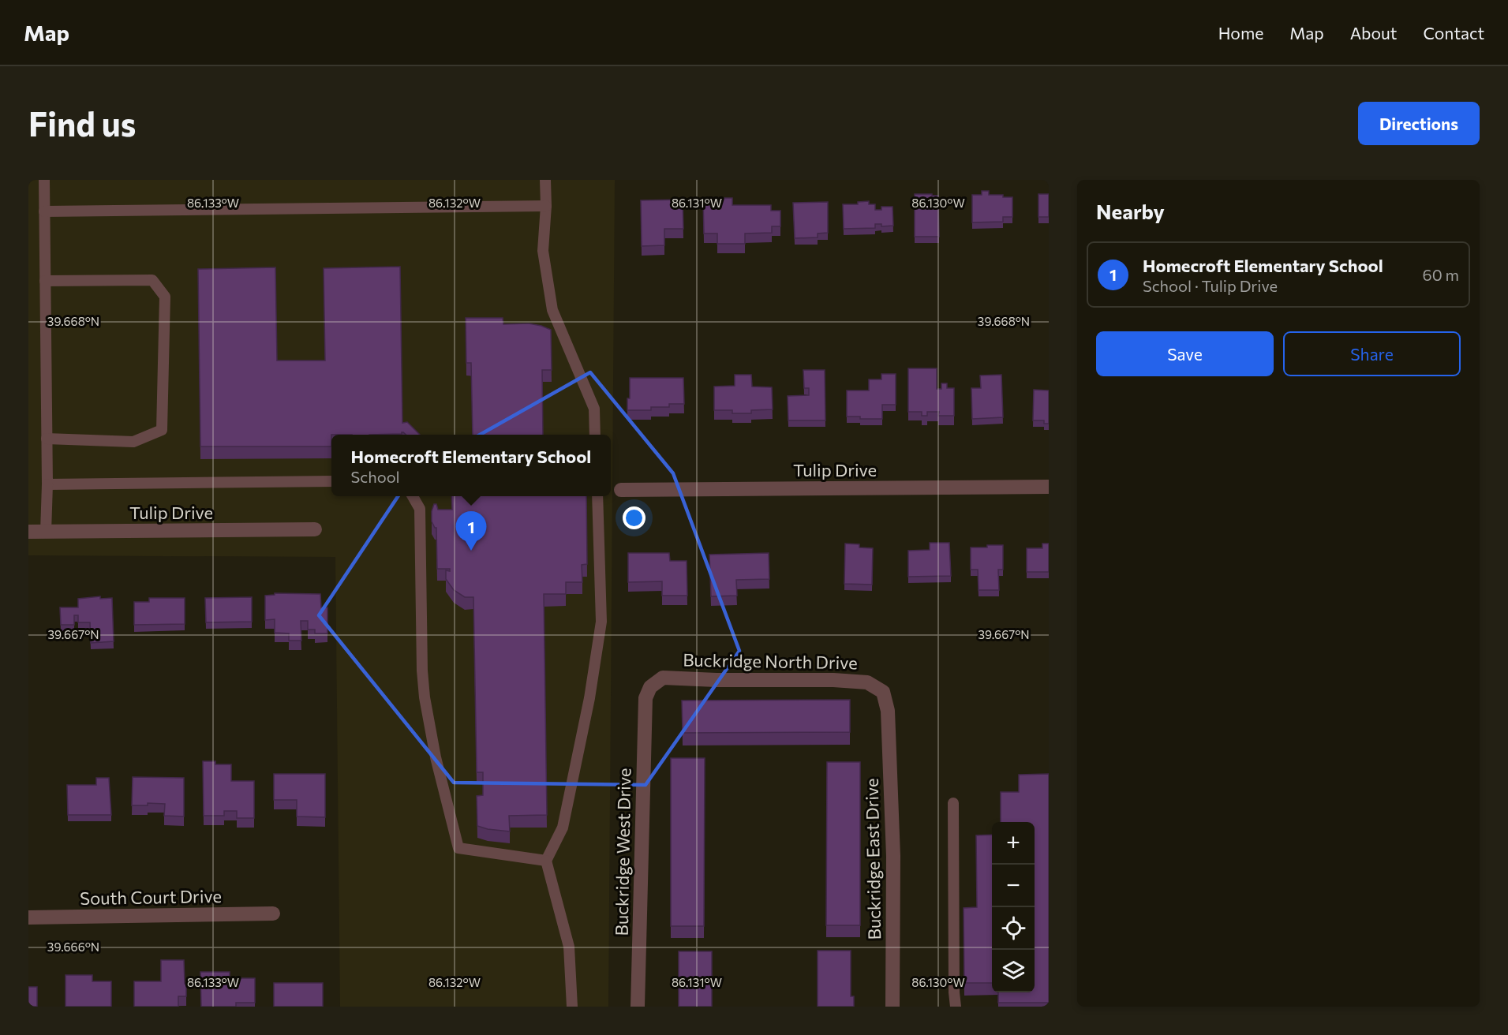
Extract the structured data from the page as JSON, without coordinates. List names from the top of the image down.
{
  "streets": {
    "street": [
      "Tulip Drive",
      "Buckridge North Drive",
      "Buckridge West Drive",
      "Buckridge East Drive",
      "South Court Drive"
    ]
  },
  "crossings": [
    ["Buckridge North Drive", "Buckridge West Drive"],
    ["Buckridge North Drive", "Buckridge East Drive"]
  ],
  "page": {
    "header": "Map",
    "nav": [
      "Home",
      "Map",
      "About",
      "Contact"
    ],
    "buttons": [
      "Directions",
      ["Save", "Share"]
    ],
    "title": "Find us",
    "heading": "Nearby",
    "list": [
      {
        "mark": "1",
        "name": "Homecroft Elementary School",
        "note": "School · Tulip Drive",
        "value": "60 m"
      }
    ],
    "popup": ["Homecroft Elementary School", "School"],
    "pins": "1",
    "map_buttons": ["+", "−"]
  },
  "coordinates": [
    "86.133°W",
    "86.132°W",
    "86.131°W",
    "86.130°W",
    "39.668°N",
    "39.667°N",
    "39.666°N"
  ]
}
